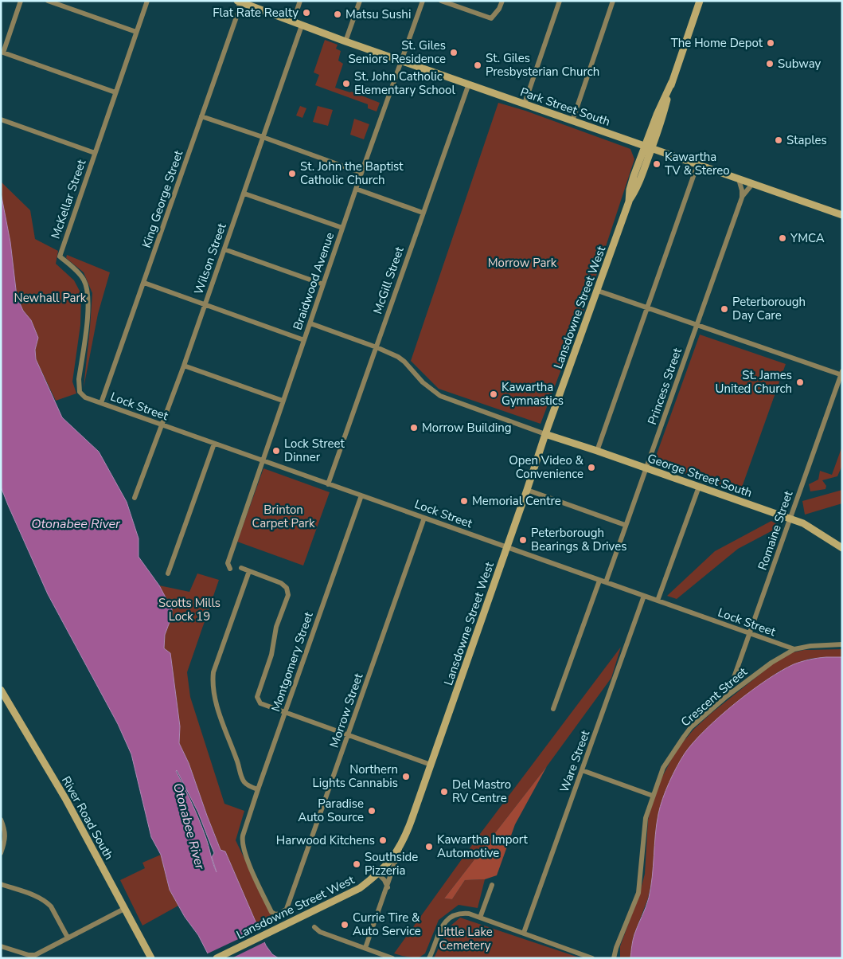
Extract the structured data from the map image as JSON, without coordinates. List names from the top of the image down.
{
  "streets": {
    "main road": [
      "Park Street South",
      "Lansdowne Street West",
      "George Street South",
      "River Road South"
    ],
    "street": [
      "McKellar Street",
      "King George Street",
      "Wilson Street",
      "McGill Street",
      "Braidwood Avenue",
      "Princess Street",
      "Lock Street",
      "Romaine Street",
      "Montgomery Street",
      "Crescent Street",
      "Morrow Street",
      "Ware Street"
    ]
  },
  "crossings": [
    ["Park Street South", "King George Street"],
    ["Park Street South", "Wilson Street"],
    ["Park Street South", "McGill Street"],
    ["Park Street South", "Braidwood Avenue"],
    ["Park Street South", "Lansdowne Street West"],
    ["Park Street South", "Princess Street"],
    ["McKellar Street", "Lock Street"],
    ["King George Street", "Lock Street"],
    ["Wilson Street", "Lock Street"],
    ["McGill Street", "Lock Street"],
    ["Braidwood Avenue", "Lock Street"],
    ["Lansdowne Street West", "Lock Street"],
    ["Lansdowne Street West", "George Street South"],
    ["Princess Street", "Lock Street"],
    ["Princess Street", "George Street South"],
    ["Lock Street", "Romaine Street"],
    ["Lock Street", "Montgomery Street"],
    ["Lock Street", "Crescent Street"],
    ["Lock Street", "Morrow Street"],
    ["Lock Street", "Ware Street"],
    ["George Street South", "Romaine Street"],
    ["Romaine Street", "Crescent Street"],
    ["Montgomery Street", "Morrow Street"]
  ],
  "water": ["Otonabee River"],
  "parks": [
    "Morrow Park",
    "Newhall Park",
    "Brinton Carpet Park",
    "Scotts Mills Lock 19",
    "Little Lake Cemetery"
  ],
  "places": [
    "Flat Rate Realty",
    "Matsu Sushi",
    "The Home Depot",
    "St. Giles Seniors Residence",
    "Subway",
    "St. Giles Presbysterian Church",
    "St. John Catholic Elementary School",
    "Staples",
    "Kawartha TV & Stereo",
    "St. John the Baptist Catholic Church",
    "YMCA",
    "Peterborough Day Care",
    "St. James United Church",
    "Kawartha Gymnastics",
    "Morrow Building",
    "Lock Street Dinner",
    "Open Video & Convenience",
    "Memorial Centre",
    "Peterborough Bearings & Drives",
    "Northern Lights Cannabis",
    "Del Mastro RV Centre",
    "Paradise Auto Source",
    "Harwood Kitchens",
    "Kawartha Import Automotive",
    "Southside Pizzeria",
    "Currie Tire & Auto Service"
  ]
}
